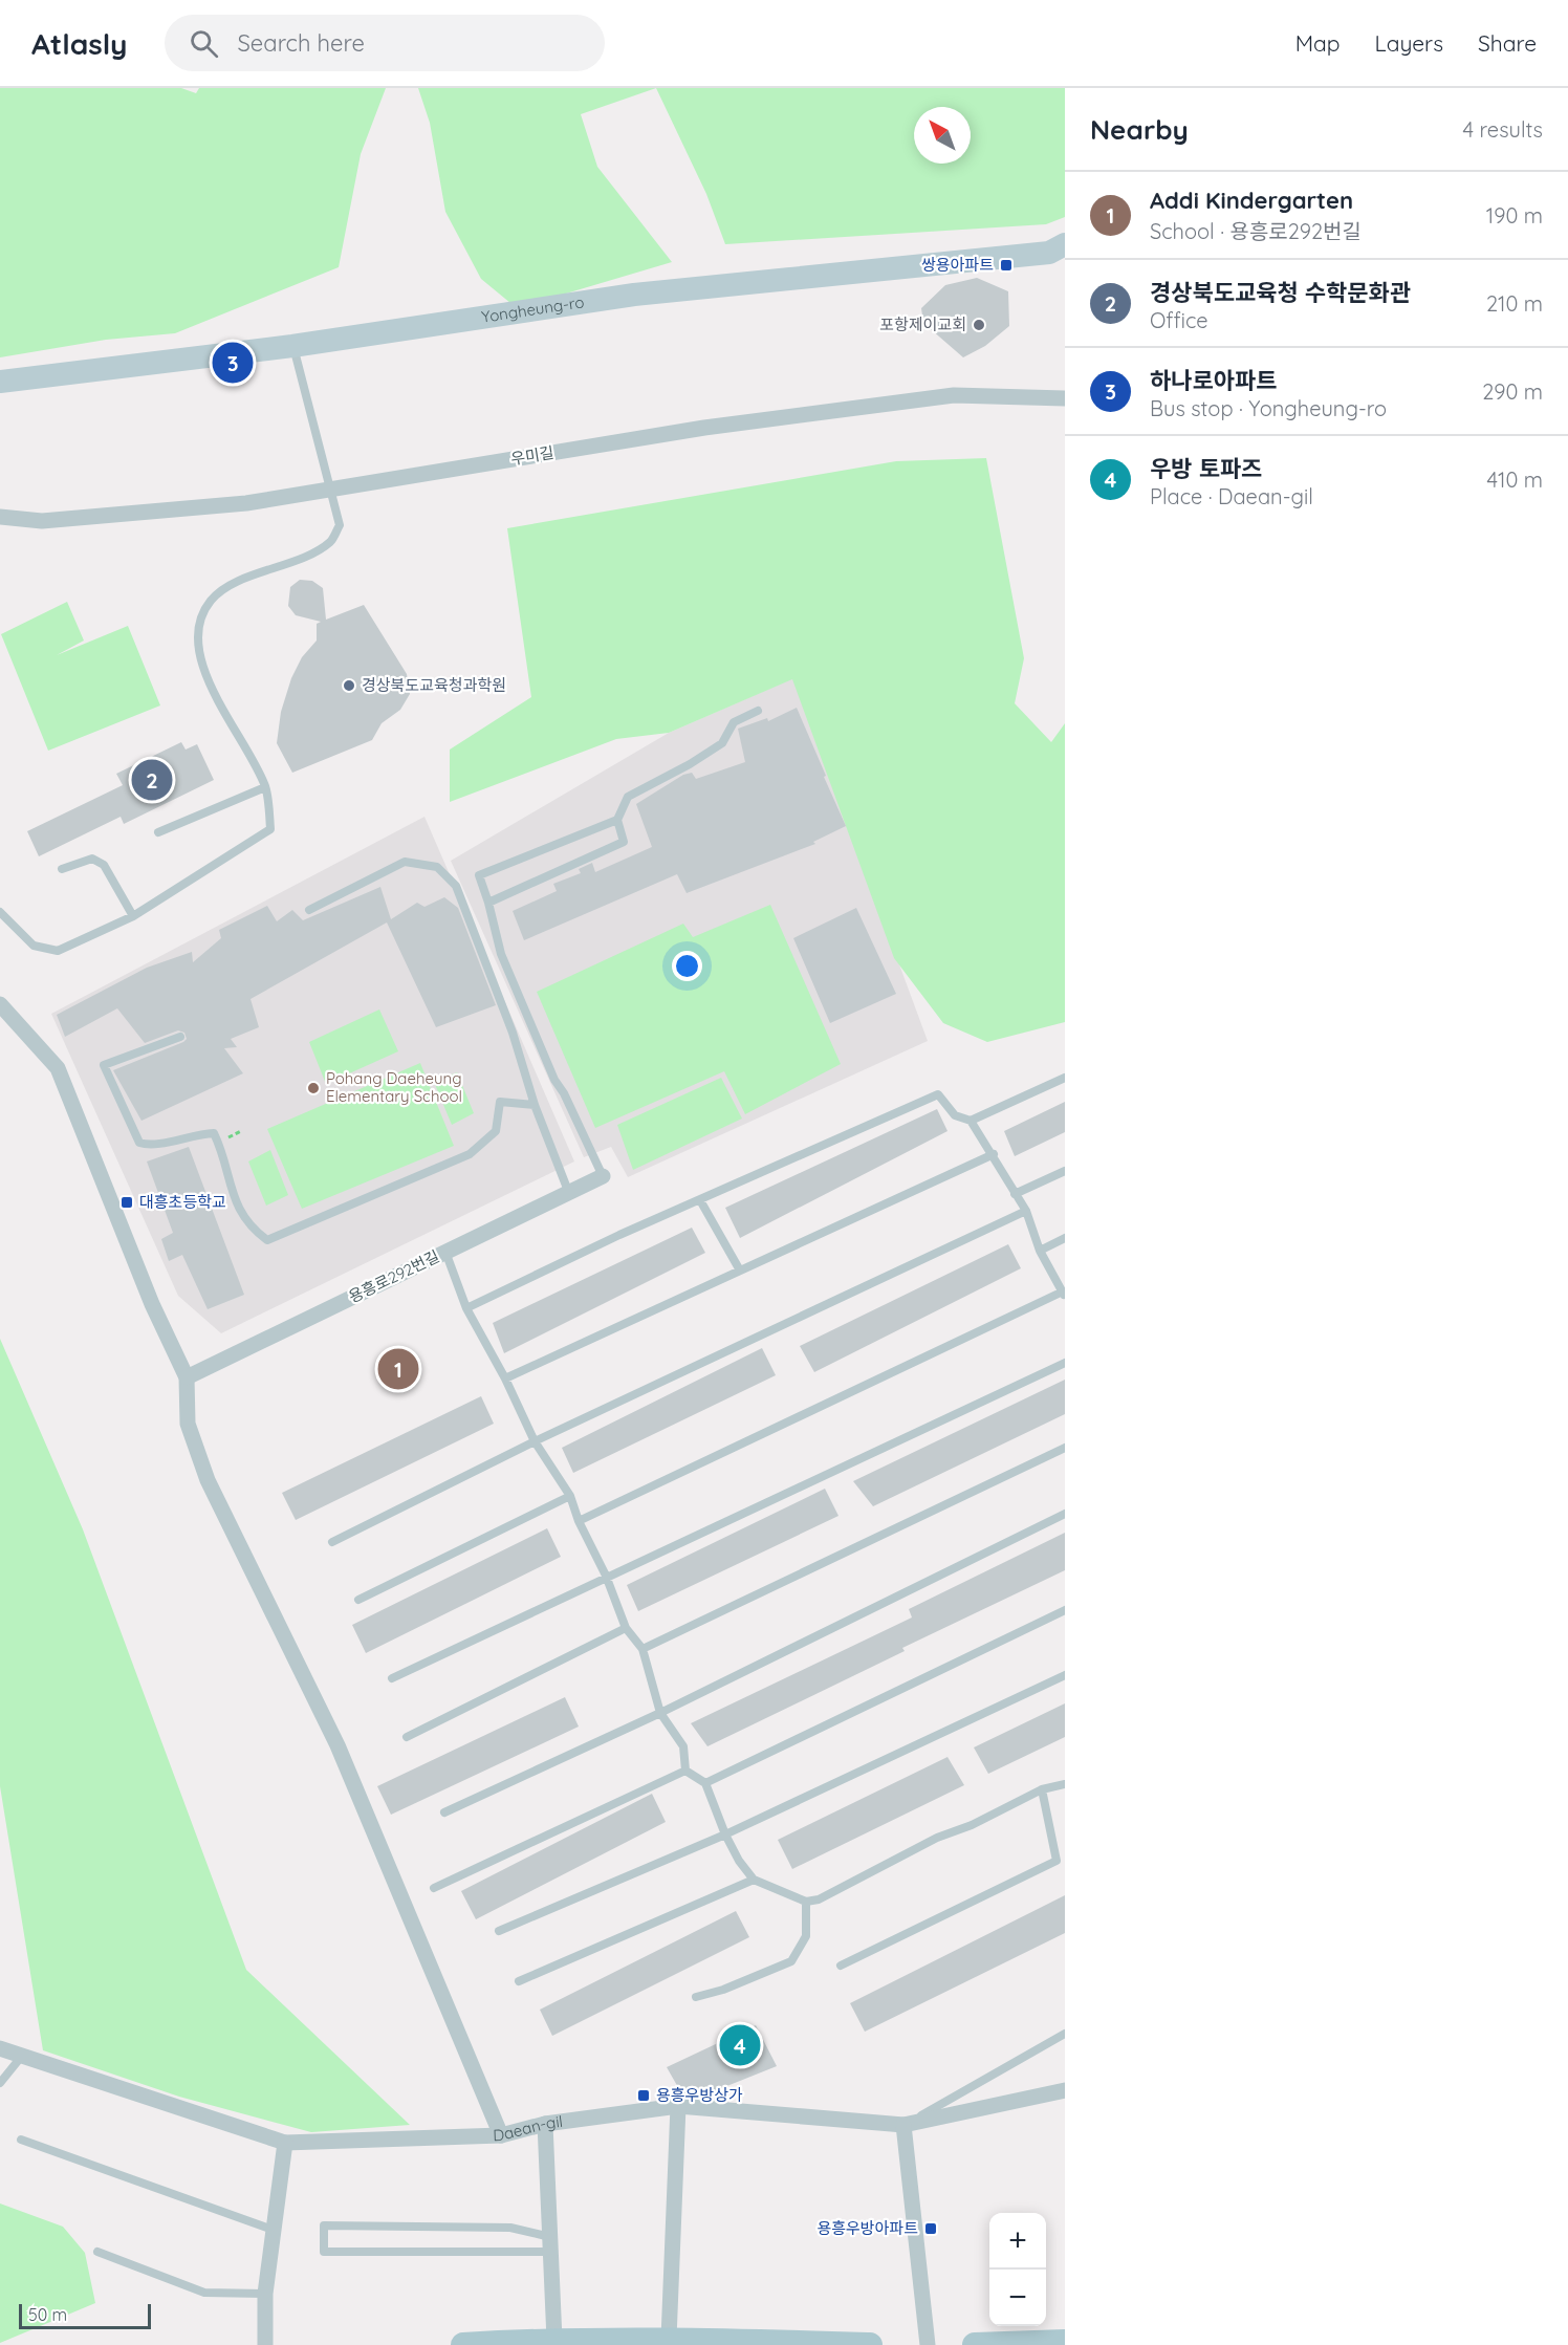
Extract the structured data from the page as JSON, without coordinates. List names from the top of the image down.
{
  "streets": {
    "main road": ["Yongheung-ro"],
    "street": ["우미길", "용흥로292번길", "Daean-gil"]
  },
  "places": {
    "transit": [
      "쌍용아파트",
      "대흥초등학교",
      "용흥우방상가",
      "용흥우방아파트"
    ],
    "other": ["포항제이교회", "경상북도교육청과학원", "Pohang Daeheung Elementary School"]
  },
  "scale_bar": "50 m",
  "north": "top left",
  "page": {
    "header": "Atlasly",
    "search": "Search here",
    "nav": ["Map", "Layers", "Share"],
    "heading": ["Nearby", "4 results"],
    "list": [
      {
        "mark": "1",
        "name": "Addi Kindergarten",
        "note": "School · 용흥로292번길",
        "value": "190 m"
      },
      {
        "mark": "2",
        "name": "경상북도교육청 수학문화관",
        "note": "Office",
        "value": "210 m"
      },
      {
        "mark": "3",
        "name": "하나로아파트",
        "note": "Bus stop · Yongheung-ro",
        "value": "290 m"
      },
      {
        "mark": "4",
        "name": "우방 토파즈",
        "note": "Place · Daean-gil",
        "value": "410 m"
      }
    ],
    "pins": [
      "3",
      "2",
      "1",
      "4"
    ],
    "map_buttons": ["+", "−"],
    "scale": "50 m"
  }
}
